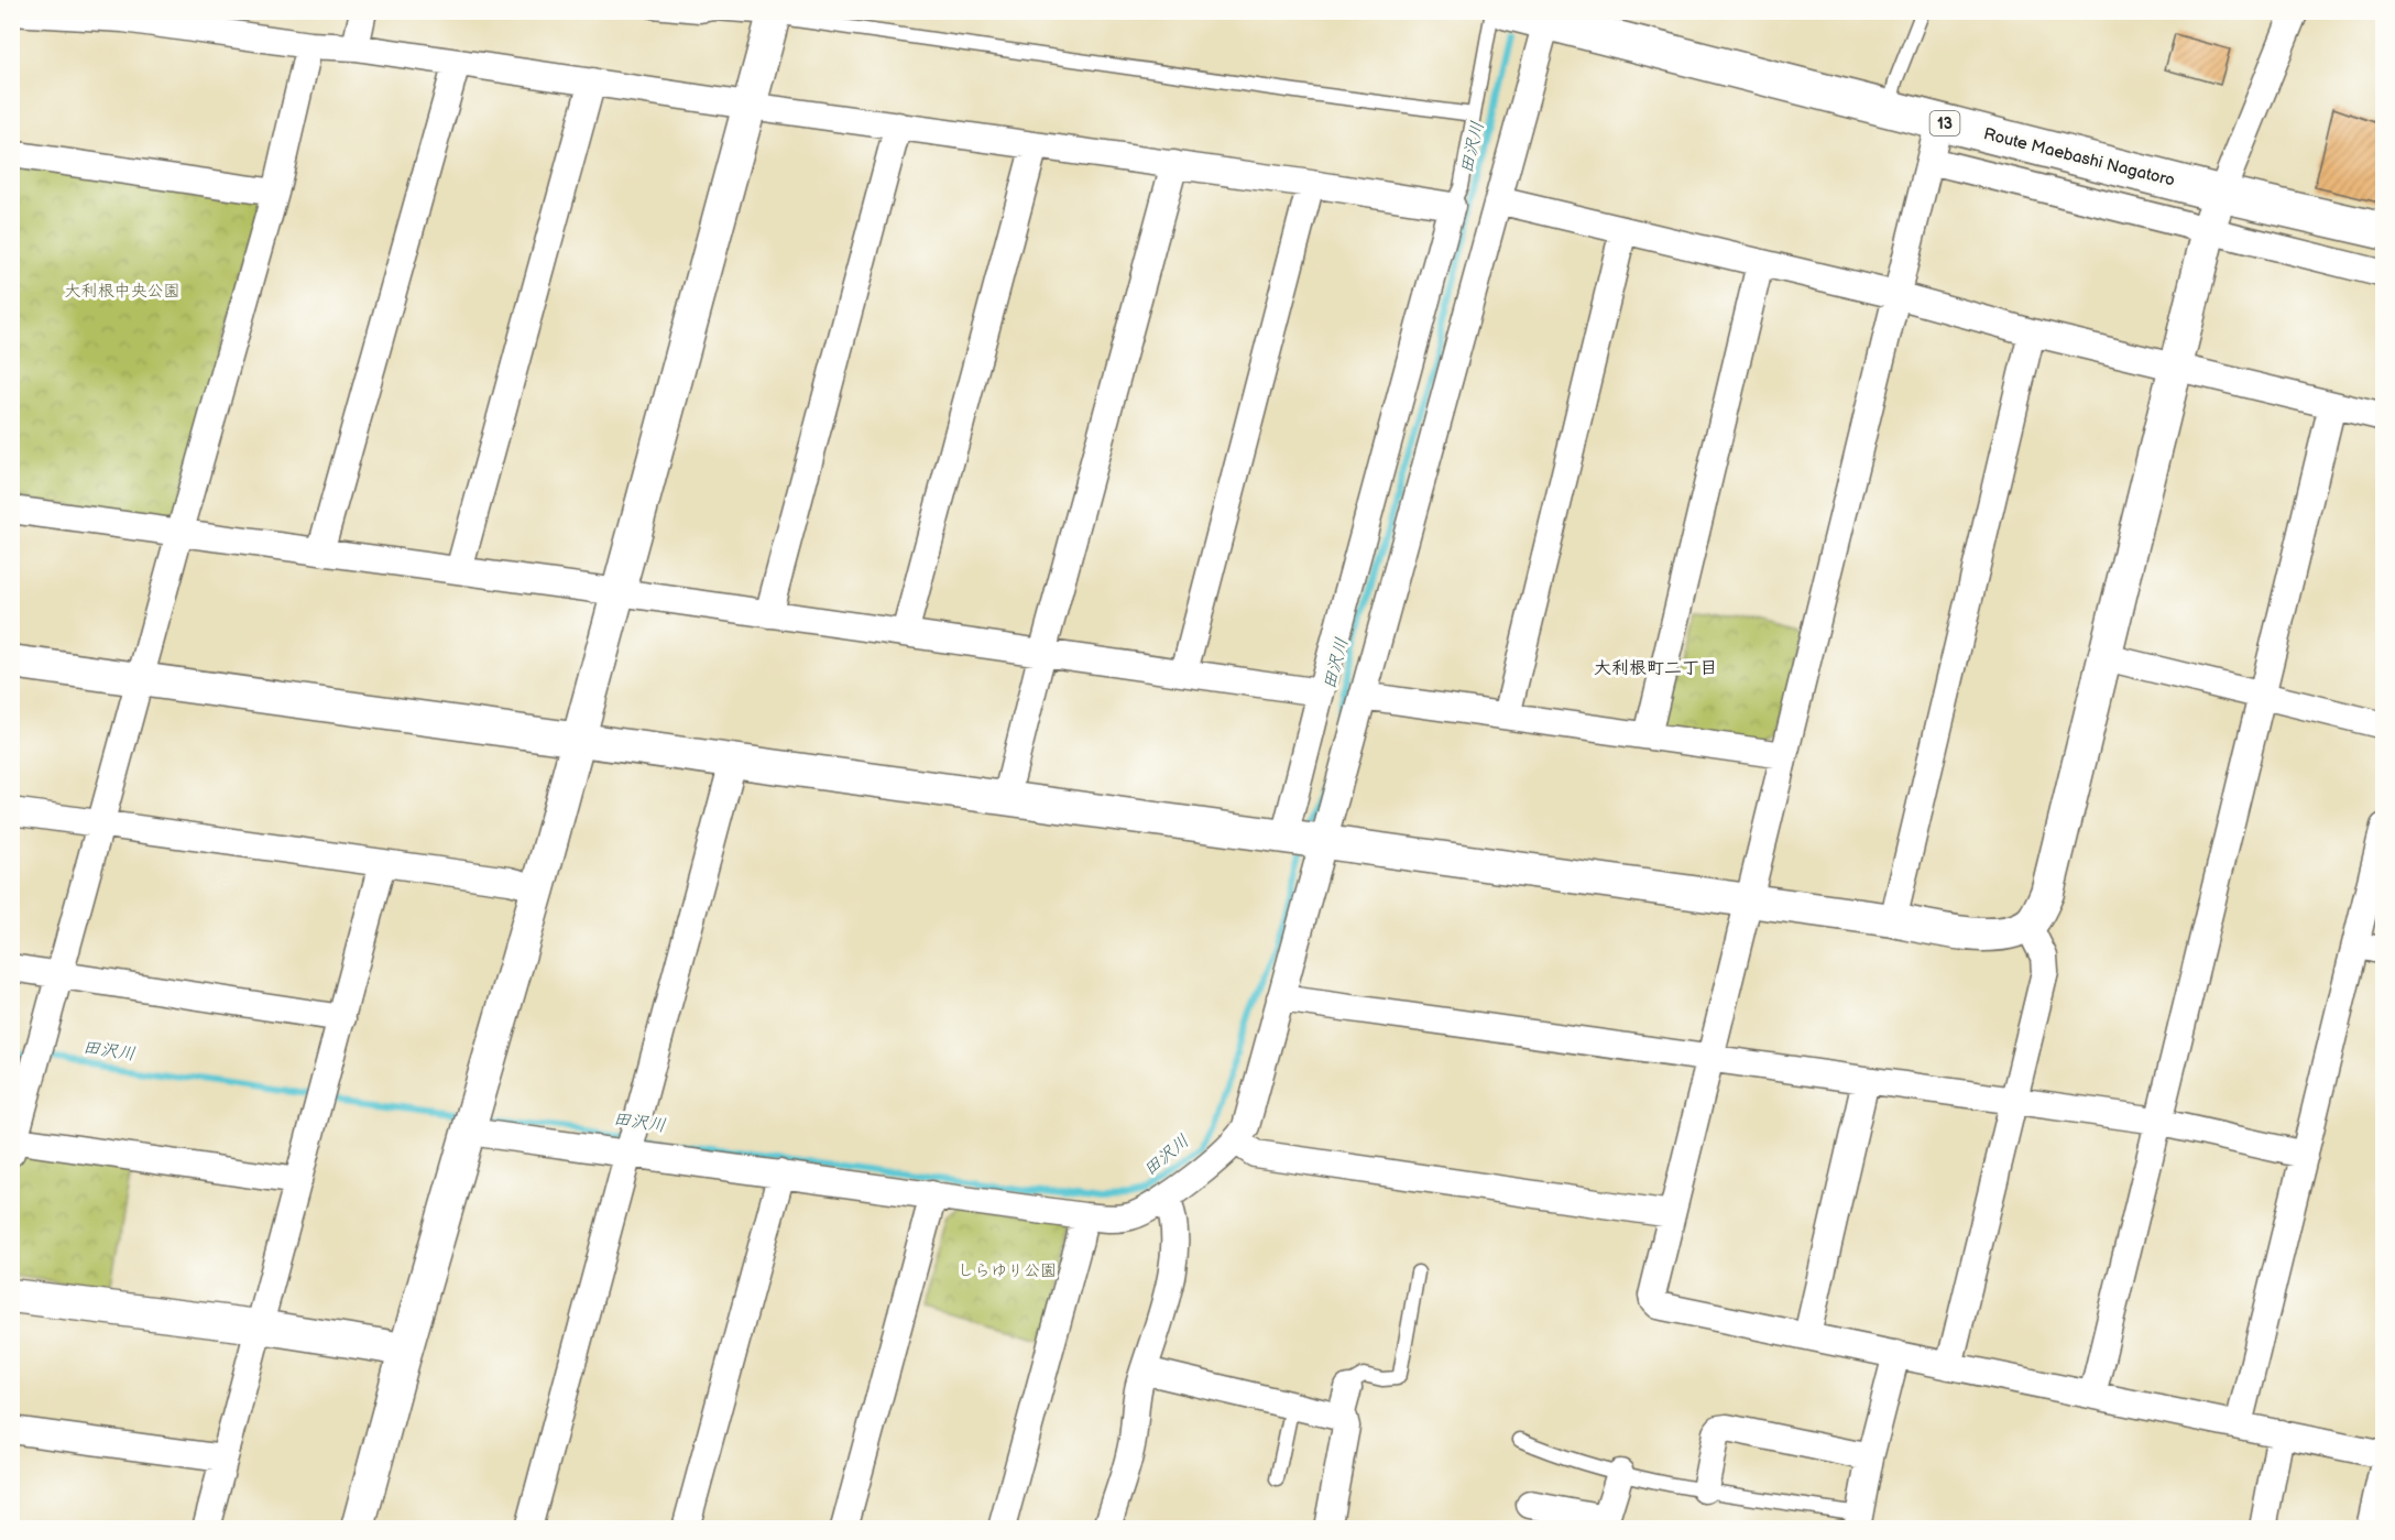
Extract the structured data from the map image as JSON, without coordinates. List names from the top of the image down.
{
  "streets": {
    "main road": ["13", "Route Maebashi Nagatoro"]
  },
  "districts": ["大利根町二丁目"],
  "water": ["田沢川"],
  "parks": ["大利根中央公園", "しらゆり公園"]
}
